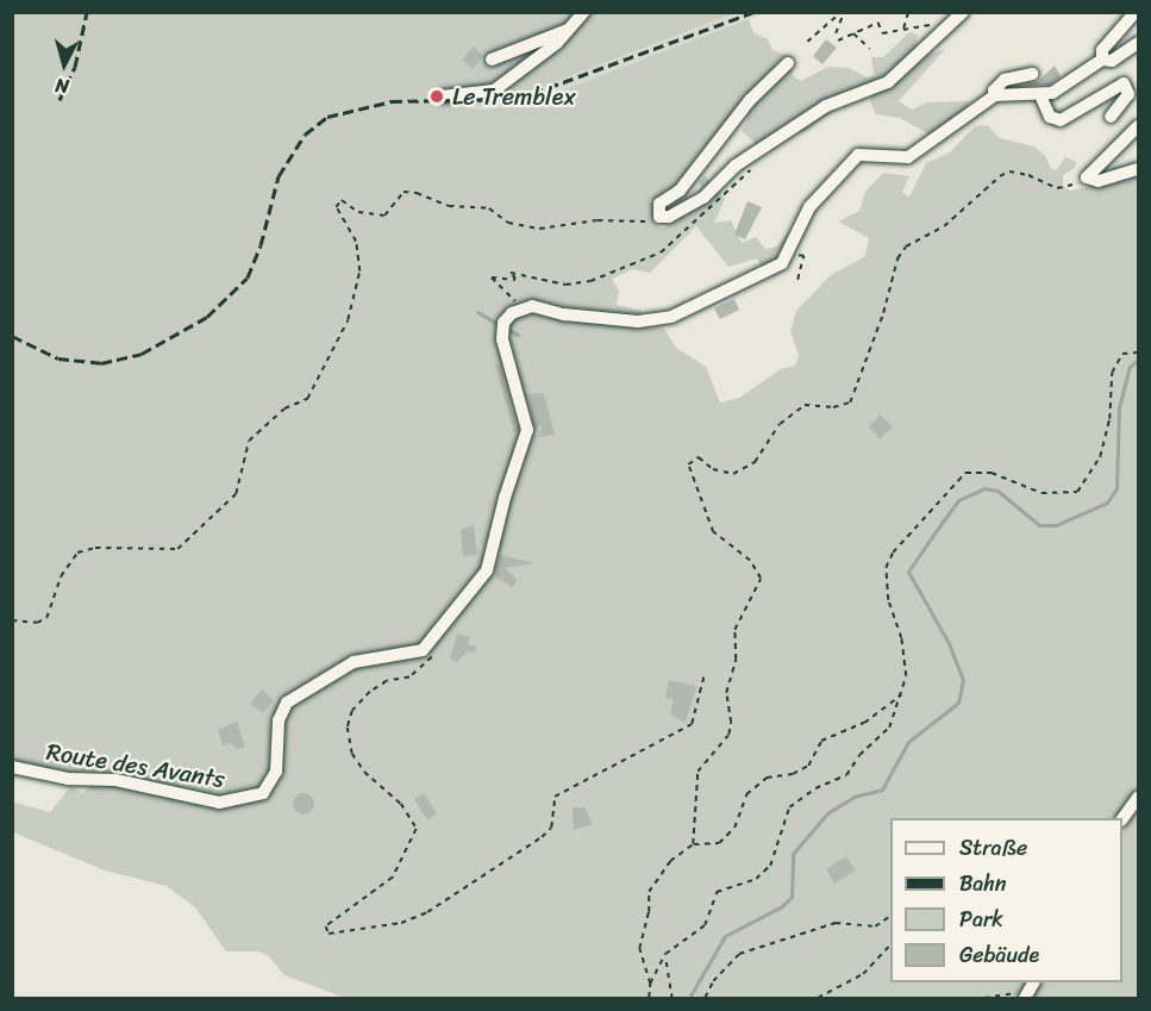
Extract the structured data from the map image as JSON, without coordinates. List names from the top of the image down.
{
  "streets": {
    "street": ["Route des Avants"]
  },
  "places": ["Le Tremblex"],
  "legend": [
    "Straße",
    "Bahn",
    "Park",
    "Gebäude"
  ],
  "north": "bottom"
}
